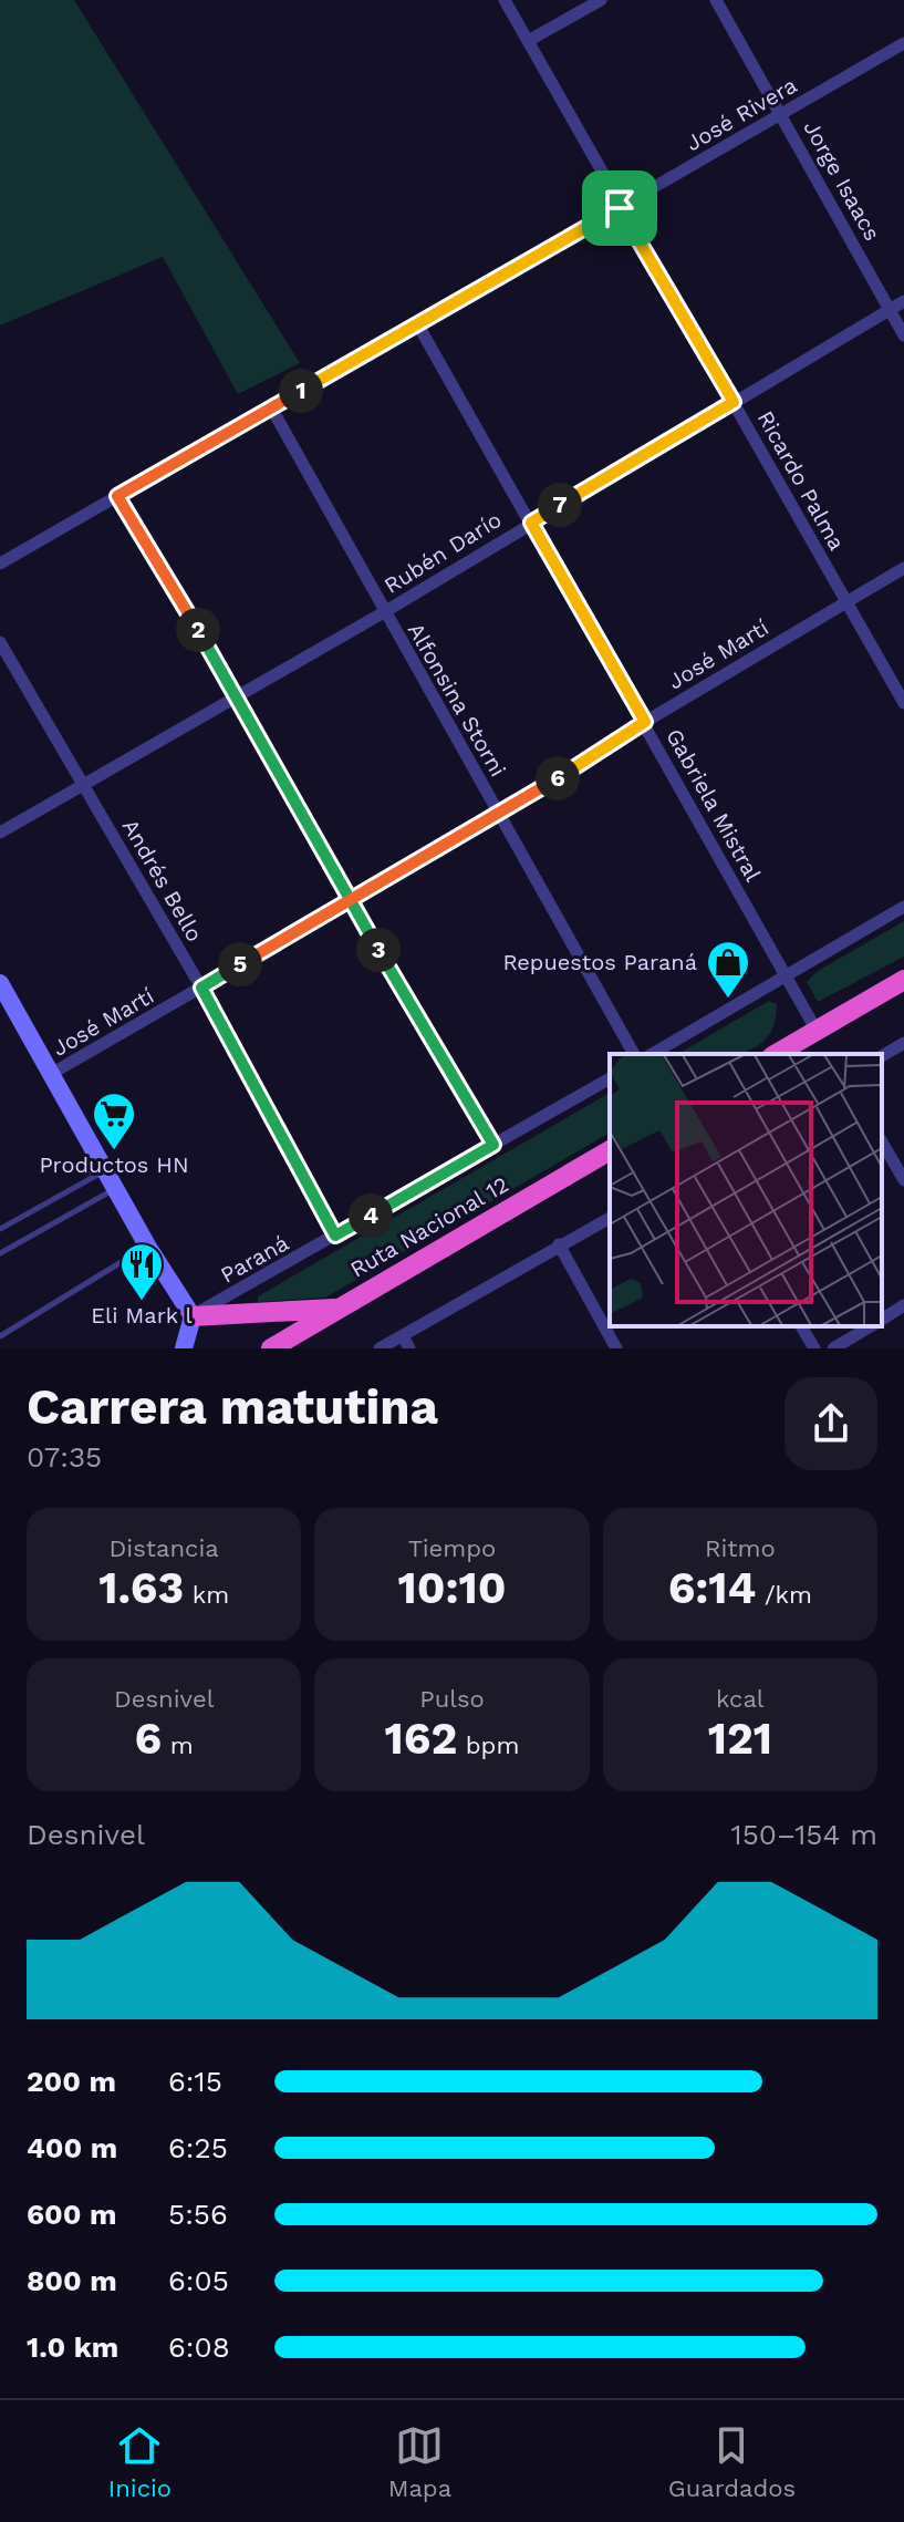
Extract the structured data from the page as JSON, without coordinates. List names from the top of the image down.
{
  "streets": {
    "highway": ["Ruta Nacional 12"],
    "street": [
      "José Rivera",
      "Jorge Isaacs",
      "Ricardo Palma",
      "Rubén Darío",
      "José Martí",
      "Alfonsina Storni",
      "Gabriela Mistral",
      "Andrés Bello",
      "Paraná"
    ]
  },
  "crossings": [
    ["José Rivera", "Jorge Isaacs"],
    ["José Rivera", "Ricardo Palma"],
    ["José Rivera", "Alfonsina Storni"],
    ["José Rivera", "Gabriela Mistral"],
    ["Jorge Isaacs", "Rubén Darío"],
    ["Ricardo Palma", "Rubén Darío"],
    ["Ricardo Palma", "José Martí"],
    ["Rubén Darío", "Alfonsina Storni"],
    ["Rubén Darío", "Gabriela Mistral"],
    ["Rubén Darío", "Andrés Bello"],
    ["José Martí", "Alfonsina Storni"],
    ["José Martí", "Gabriela Mistral"],
    ["José Martí", "Andrés Bello"],
    ["Andrés Bello", "Paraná"]
  ],
  "places": {
    "shop": ["Repuestos Paraná"],
    "supermarket": ["Productos HN"],
    "restaurant": ["Eli Mark l"]
  },
  "page": {
    "pins": [
      "1",
      "7",
      "2",
      "6",
      "3",
      "5",
      "4"
    ],
    "heading": ["Carrera matutina", "07:35"],
    "stats": [
      ["Distancia", "1.63 km"],
      ["Tiempo", "10:10"],
      ["Ritmo", "6:14 /km"],
      ["Desnivel", "6 m"],
      ["Pulso", "162 bpm"],
      ["kcal", "121"]
    ],
    "chart": ["Desnivel", "150–154 m"],
    "list": [
      {
        "name": "200 m",
        "note": "6:15"
      },
      {
        "name": "400 m",
        "note": "6:25"
      },
      {
        "name": "600 m",
        "note": "5:56"
      },
      {
        "name": "800 m",
        "note": "6:05"
      },
      {
        "name": "1.0 km",
        "note": "6:08"
      }
    ],
    "tabs": ["Inicio", "Mapa", "Guardados"]
  }
}
